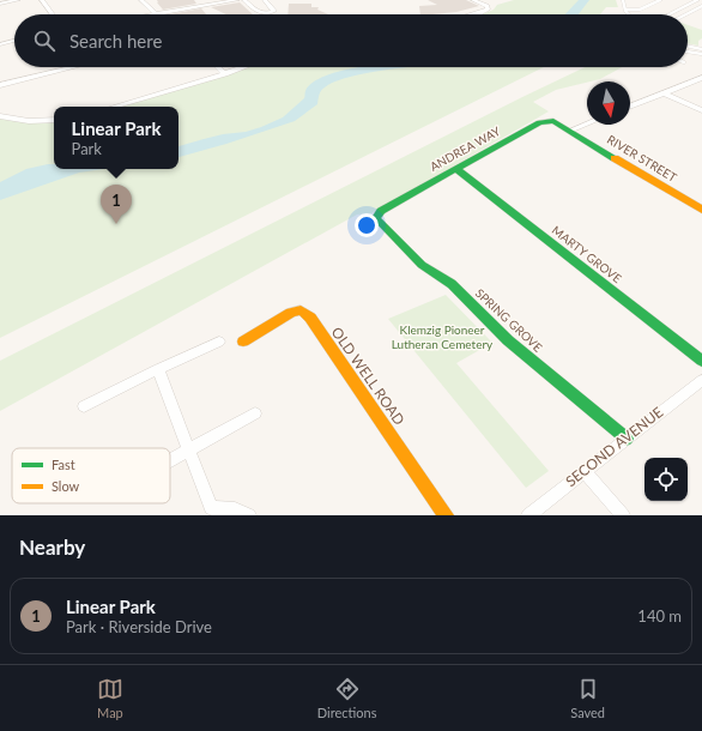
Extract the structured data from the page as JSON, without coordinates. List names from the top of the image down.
{
  "streets": {
    "street": [
      "ANDREA WAY",
      "RIVER STREET",
      "MARTY GROVE",
      "SPRING GROVE",
      "OLD WELL ROAD",
      "SECOND AVENUE"
    ]
  },
  "crossings": [
    ["ANDREA WAY", "RIVER STREET"],
    ["ANDREA WAY", "MARTY GROVE"],
    ["ANDREA WAY", "SPRING GROVE"],
    ["SPRING GROVE", "SECOND AVENUE"]
  ],
  "parks": ["Klemzig Pioneer Lutheran Cemetery"],
  "legend": ["Fast", "Slow"],
  "north": "bottom",
  "page": {
    "search": "Search here",
    "popup": ["Linear Park", "Park"],
    "pins": "1",
    "heading": "Nearby",
    "list": [
      {
        "mark": "1",
        "name": "Linear Park",
        "note": "Park · Riverside Drive",
        "value": "140 m"
      }
    ],
    "nav": ["Map", "Directions", "Saved"]
  }
}
